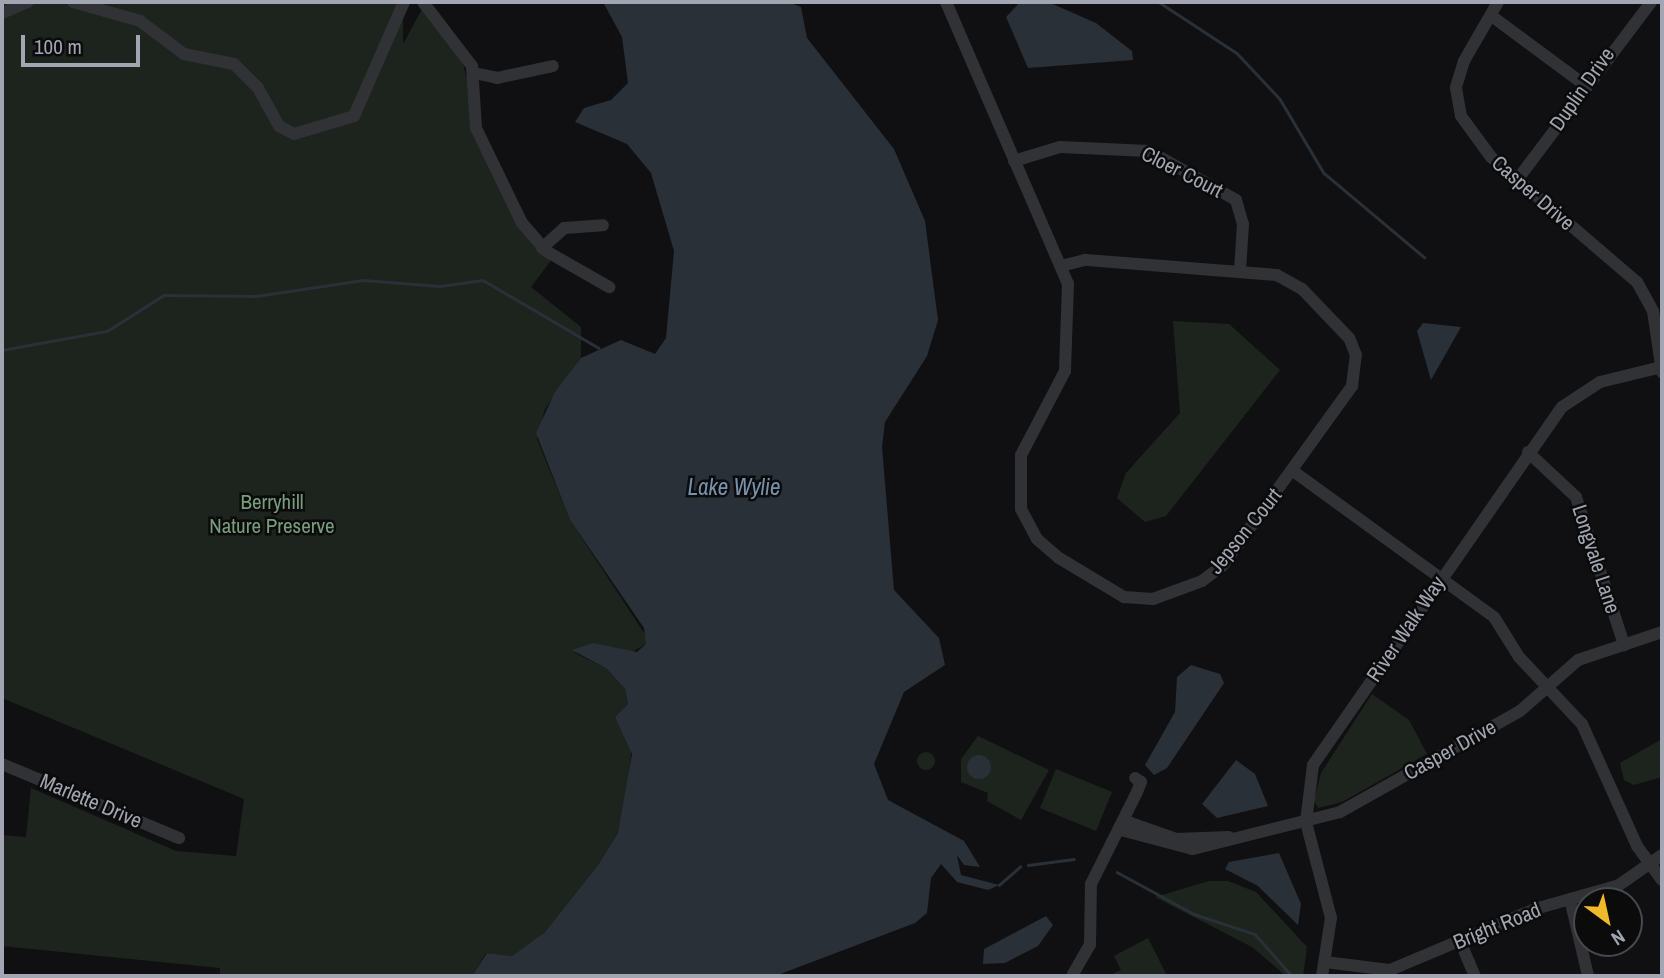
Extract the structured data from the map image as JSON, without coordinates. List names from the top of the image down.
{
  "streets": {
    "street": [
      "Duplin Drive",
      "Cloer Court",
      "Casper Drive",
      "Jepson Court",
      "Longvale Lane",
      "River Walk Way",
      "Marlette Drive",
      "Bright Road"
    ]
  },
  "crossings": [
    ["Duplin Drive", "Casper Drive"],
    ["Cloer Court", "Jepson Court"],
    ["Casper Drive", "Longvale Lane"],
    ["Casper Drive", "River Walk Way"],
    ["Longvale Lane", "River Walk Way"],
    ["River Walk Way", "Bright Road"]
  ],
  "water": ["Lake Wylie"],
  "parks": ["Berryhill Nature Preserve"],
  "scale_bar": "100 m",
  "north": "bottom right"
}
